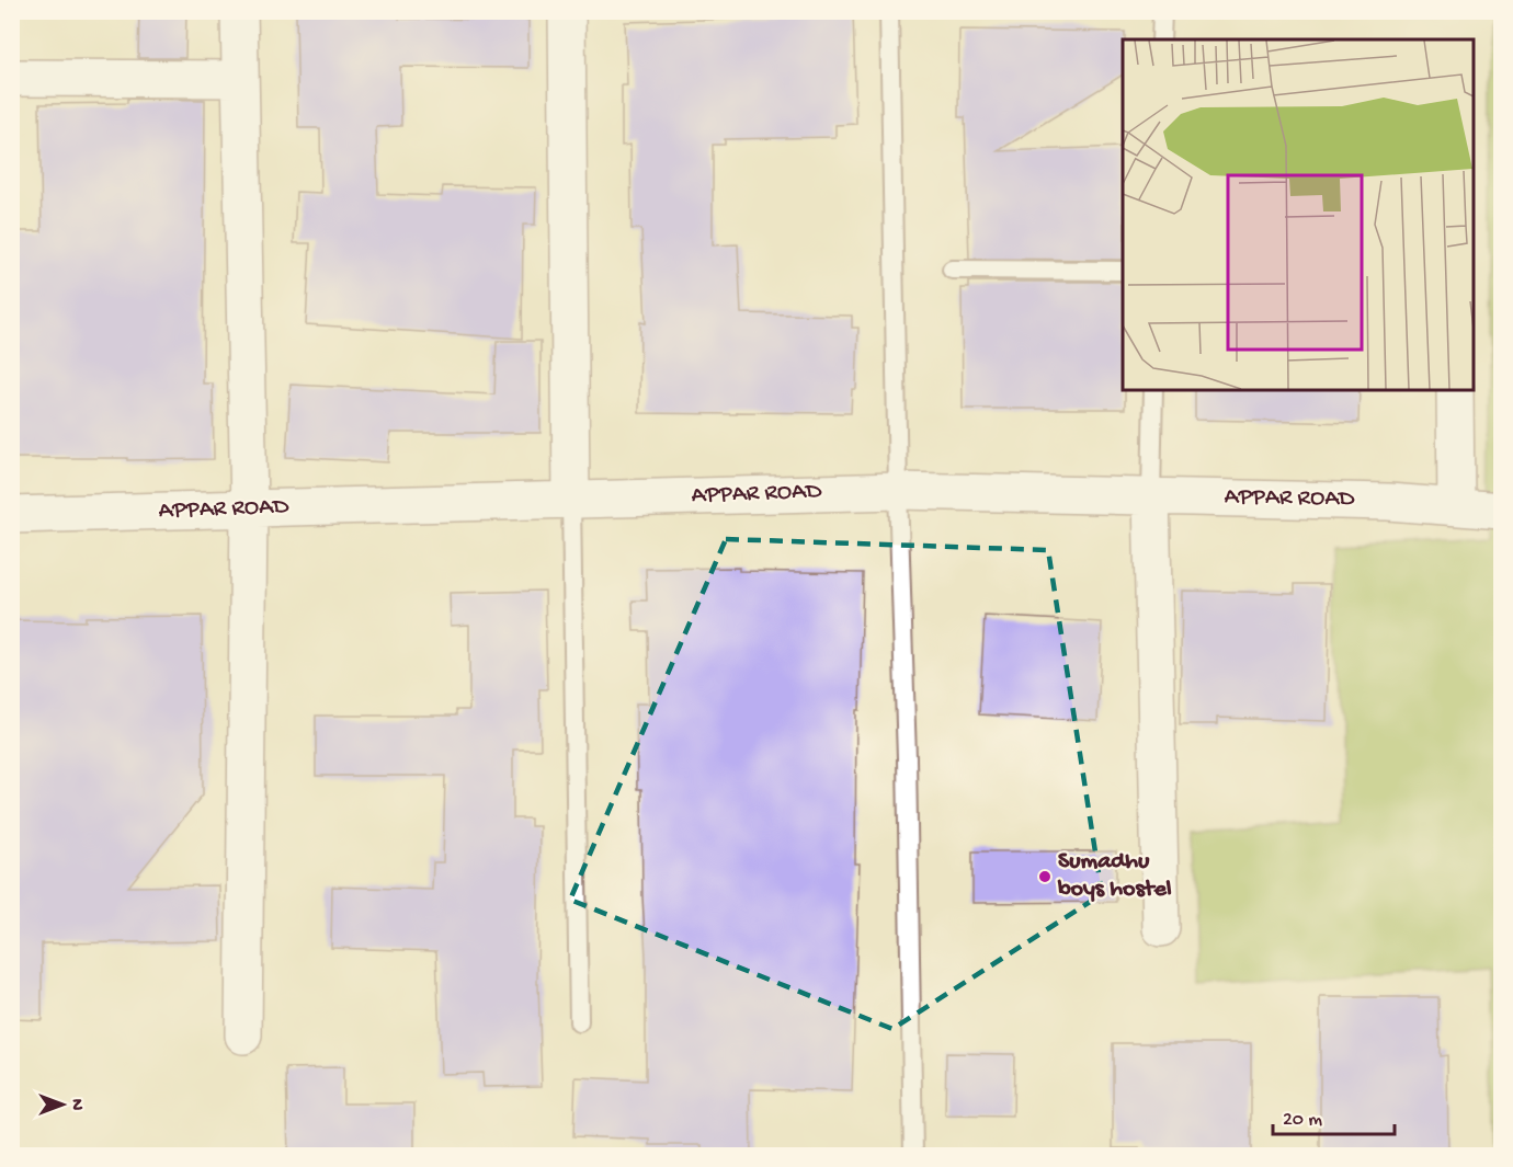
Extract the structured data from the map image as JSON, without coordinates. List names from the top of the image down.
{
  "streets": {
    "street": ["APPAR ROAD"]
  },
  "places": ["Sumadhu boys hostel"],
  "scale_bar": "20 m",
  "north": "right"
}
